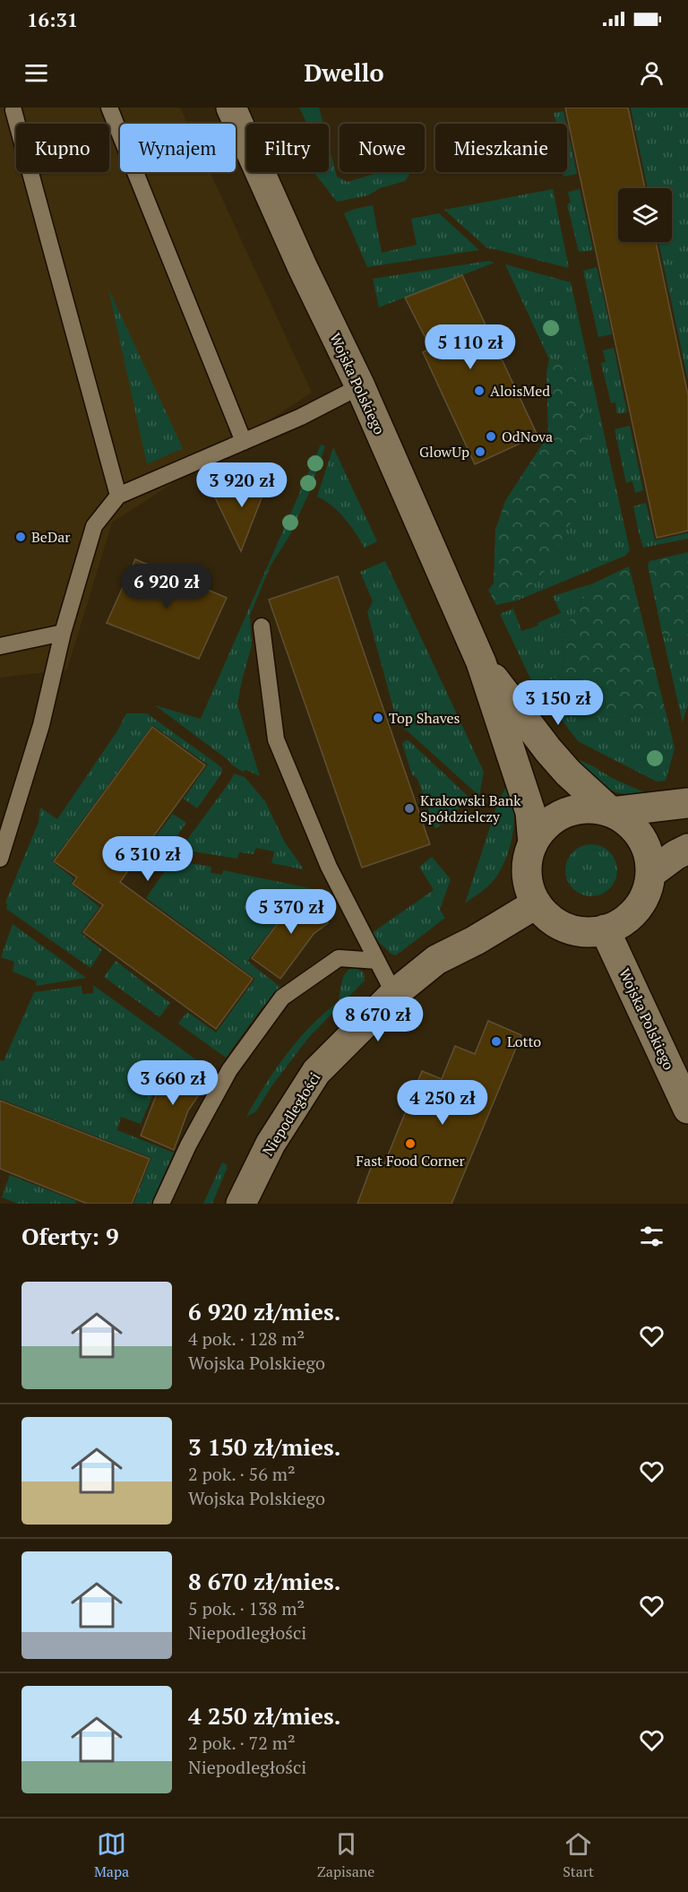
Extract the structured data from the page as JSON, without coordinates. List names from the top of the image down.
{
  "streets": {
    "street": ["Wojska Polskiego", "Niepodległości"]
  },
  "crossings": [
    ["Wojska Polskiego", "Niepodległości"]
  ],
  "places": [
    "AloisMed",
    "OdNova",
    "GlowUp",
    "BeDar",
    "Top Shaves",
    "Krakowski Bank Spółdzielczy",
    "Lotto",
    "Fast Food Corner"
  ],
  "page": {
    "status": "16:31",
    "header": "Dwello",
    "chip": [
      "Kupno",
      "Wynajem",
      "Filtry",
      "Nowe",
      "Mieszkanie"
    ],
    "price": [
      "5 110 zł",
      "3 920 zł",
      "6 920 zł",
      "3 150 zł",
      "6 310 zł",
      "5 370 zł",
      "8 670 zł",
      "3 660 zł",
      "4 250 zł"
    ],
    "heading": "Oferty: 9",
    "list": [
      {
        "name": "6 920 zł/mies.",
        "note": "4 pok. · 128 m² · Wojska Polskiego"
      },
      {
        "name": "3 150 zł/mies.",
        "note": "2 pok. · 56 m² · Wojska Polskiego"
      },
      {
        "name": "8 670 zł/mies.",
        "note": "5 pok. · 138 m² · Niepodległości"
      },
      {
        "name": "4 250 zł/mies.",
        "note": "2 pok. · 72 m² · Niepodległości"
      }
    ],
    "tabs": ["Mapa", "Zapisane", "Start"]
  }
}
